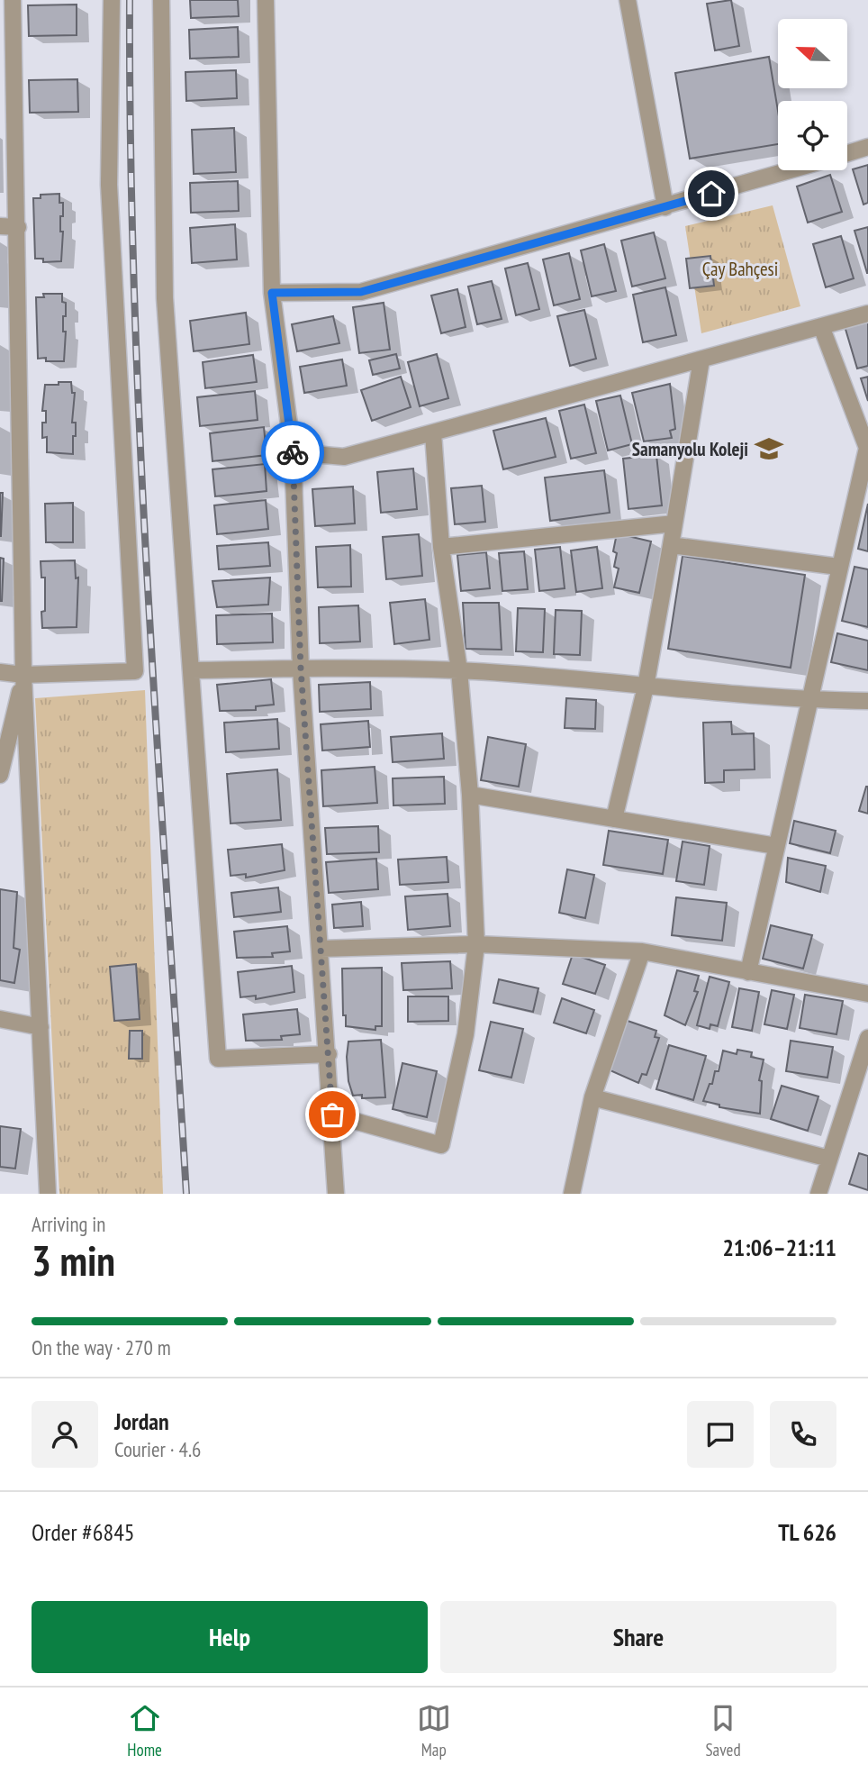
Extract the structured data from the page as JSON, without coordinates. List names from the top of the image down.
{
  "parks": ["Çay Bahçesi"],
  "places": {
    "school or university": ["Samanyolu Koleji"]
  },
  "north": "left",
  "page": {
    "heading": ["3 min", "Arriving in", "21:06–21:11"],
    "panel": [
      "Jordan",
      "Courier · 4.6",
      "Order #6845",
      "TL 626"
    ],
    "bar": "On the way · 270 m",
    "buttons": ["Help", "Share"],
    "tabs": ["Home", "Map", "Saved"]
  }
}
